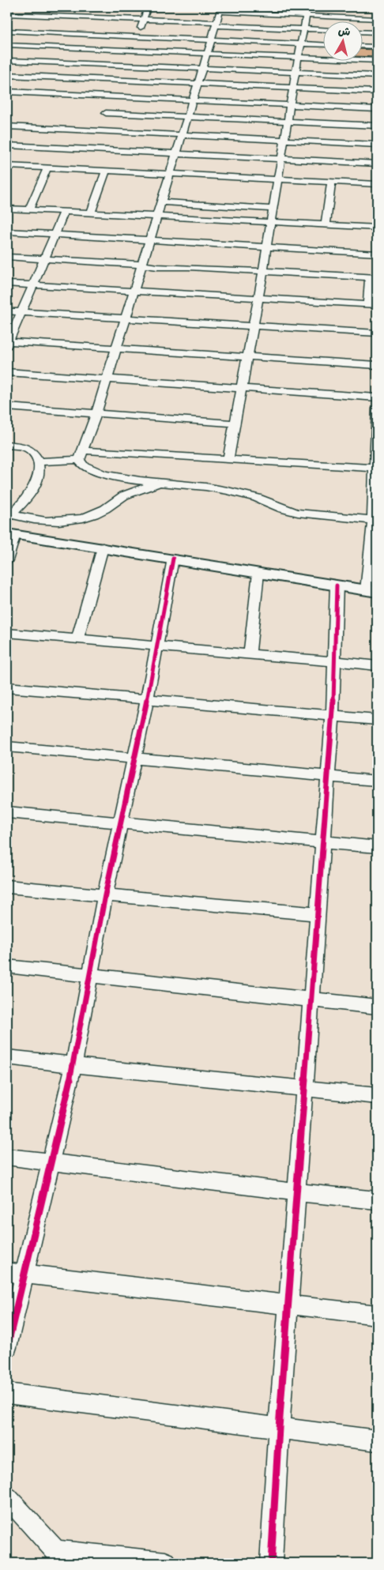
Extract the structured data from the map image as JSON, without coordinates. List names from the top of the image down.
{
  "north": "top"
}
